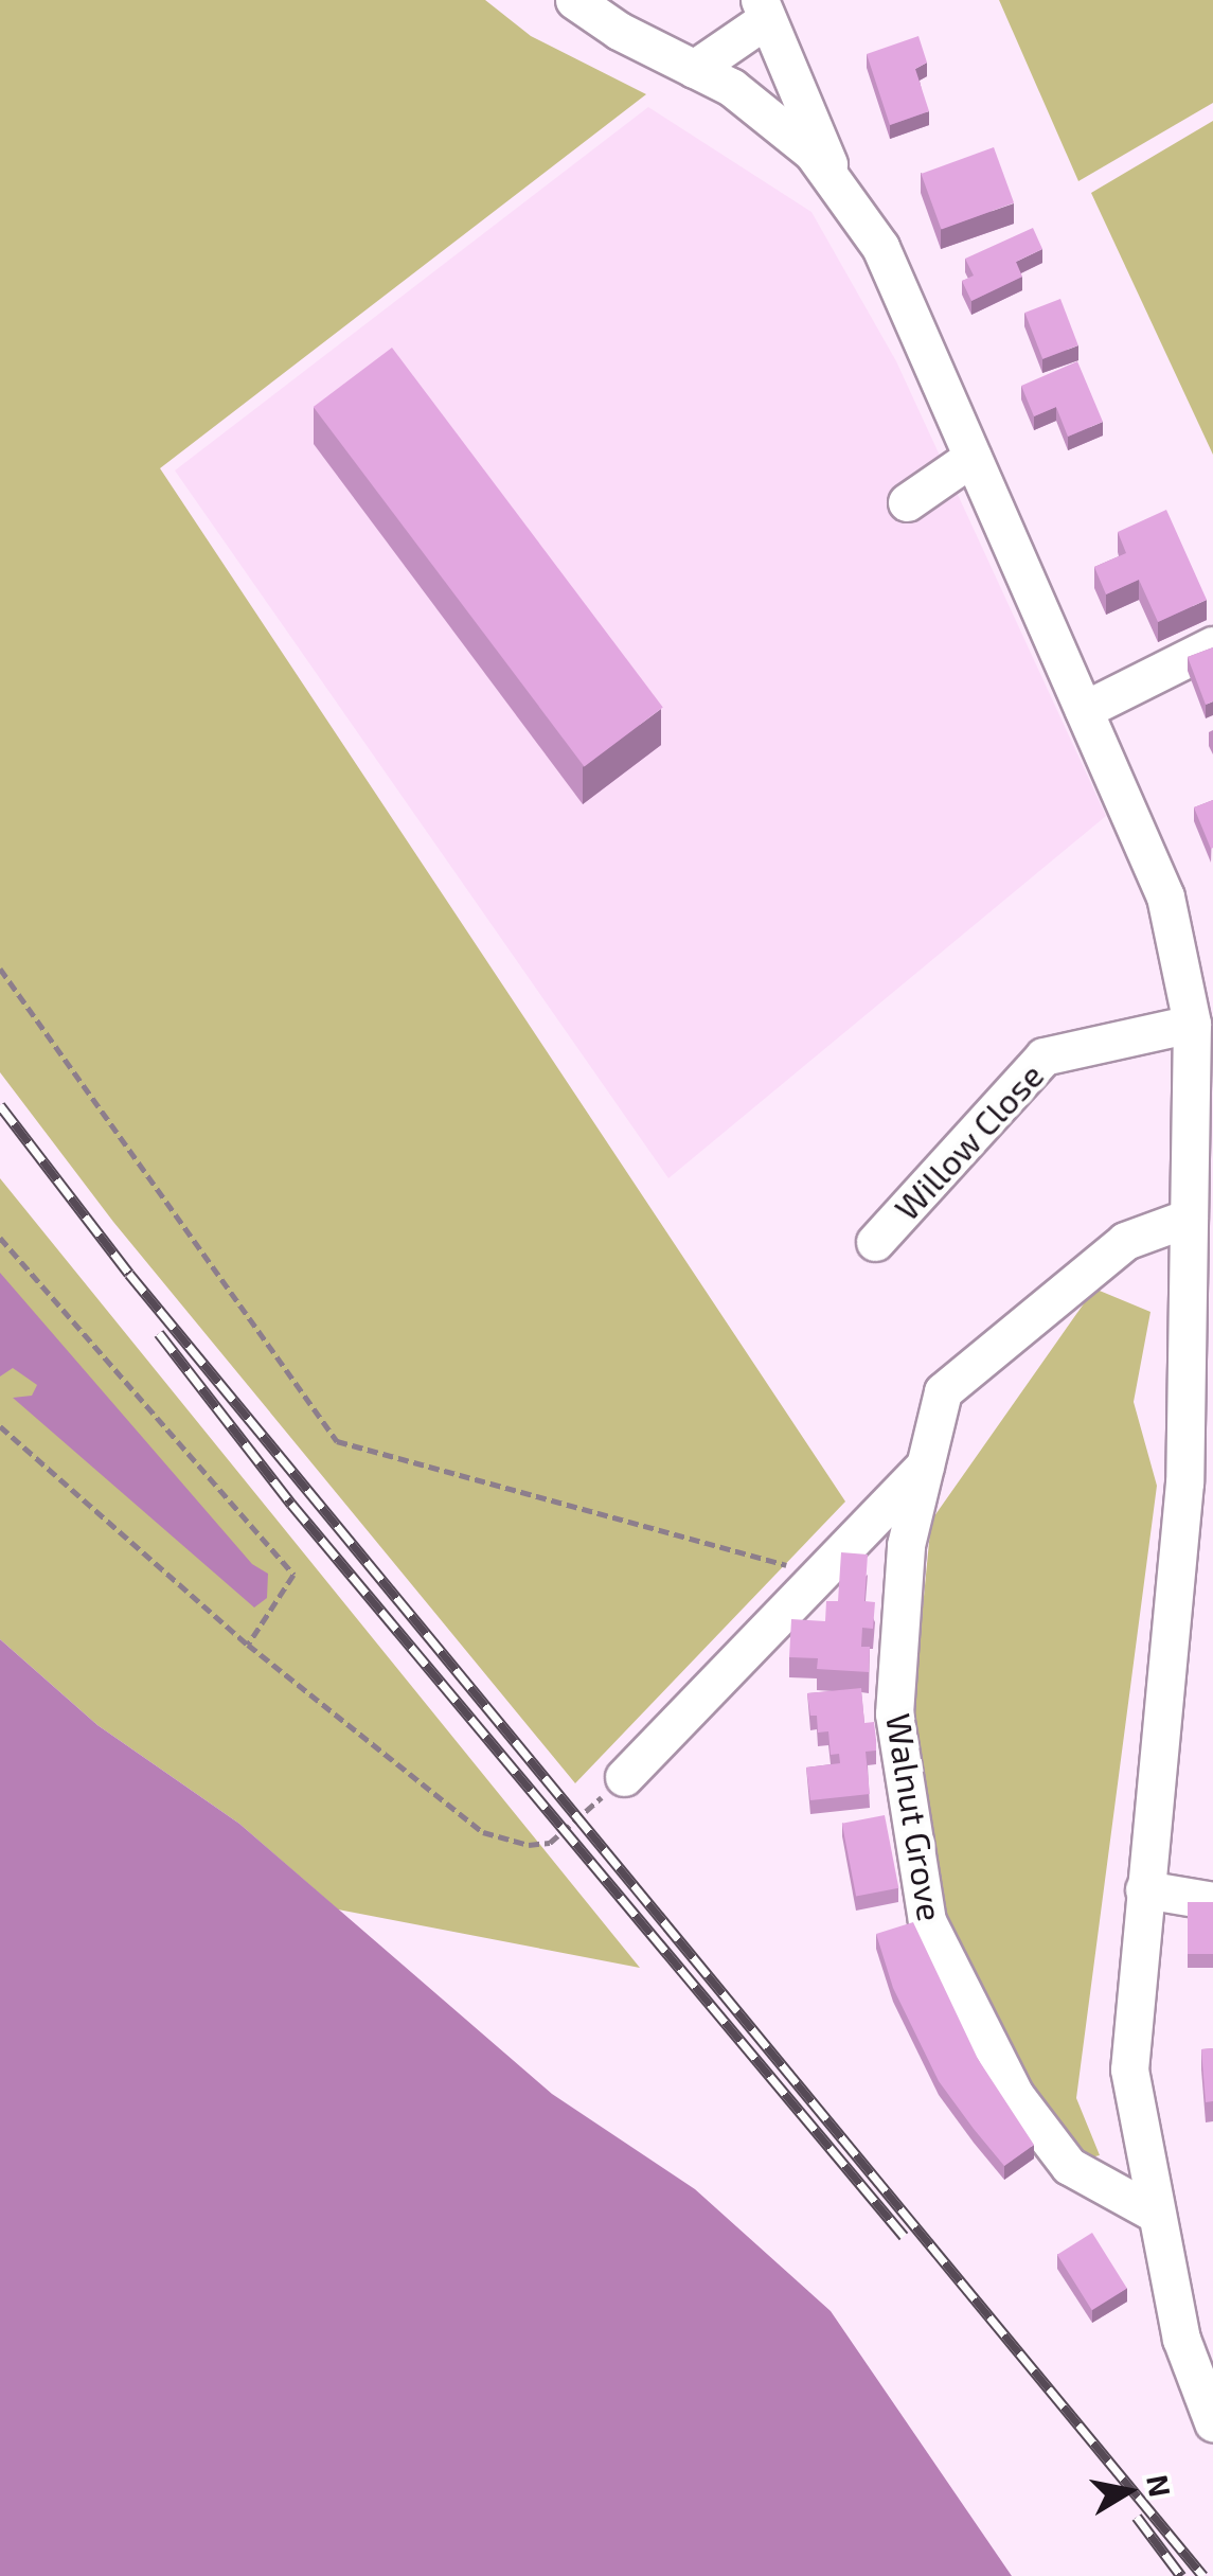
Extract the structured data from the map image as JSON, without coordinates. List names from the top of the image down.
{
  "streets": {
    "street": ["Willow Close", "Walnut Grove"]
  },
  "north": "right"
}
